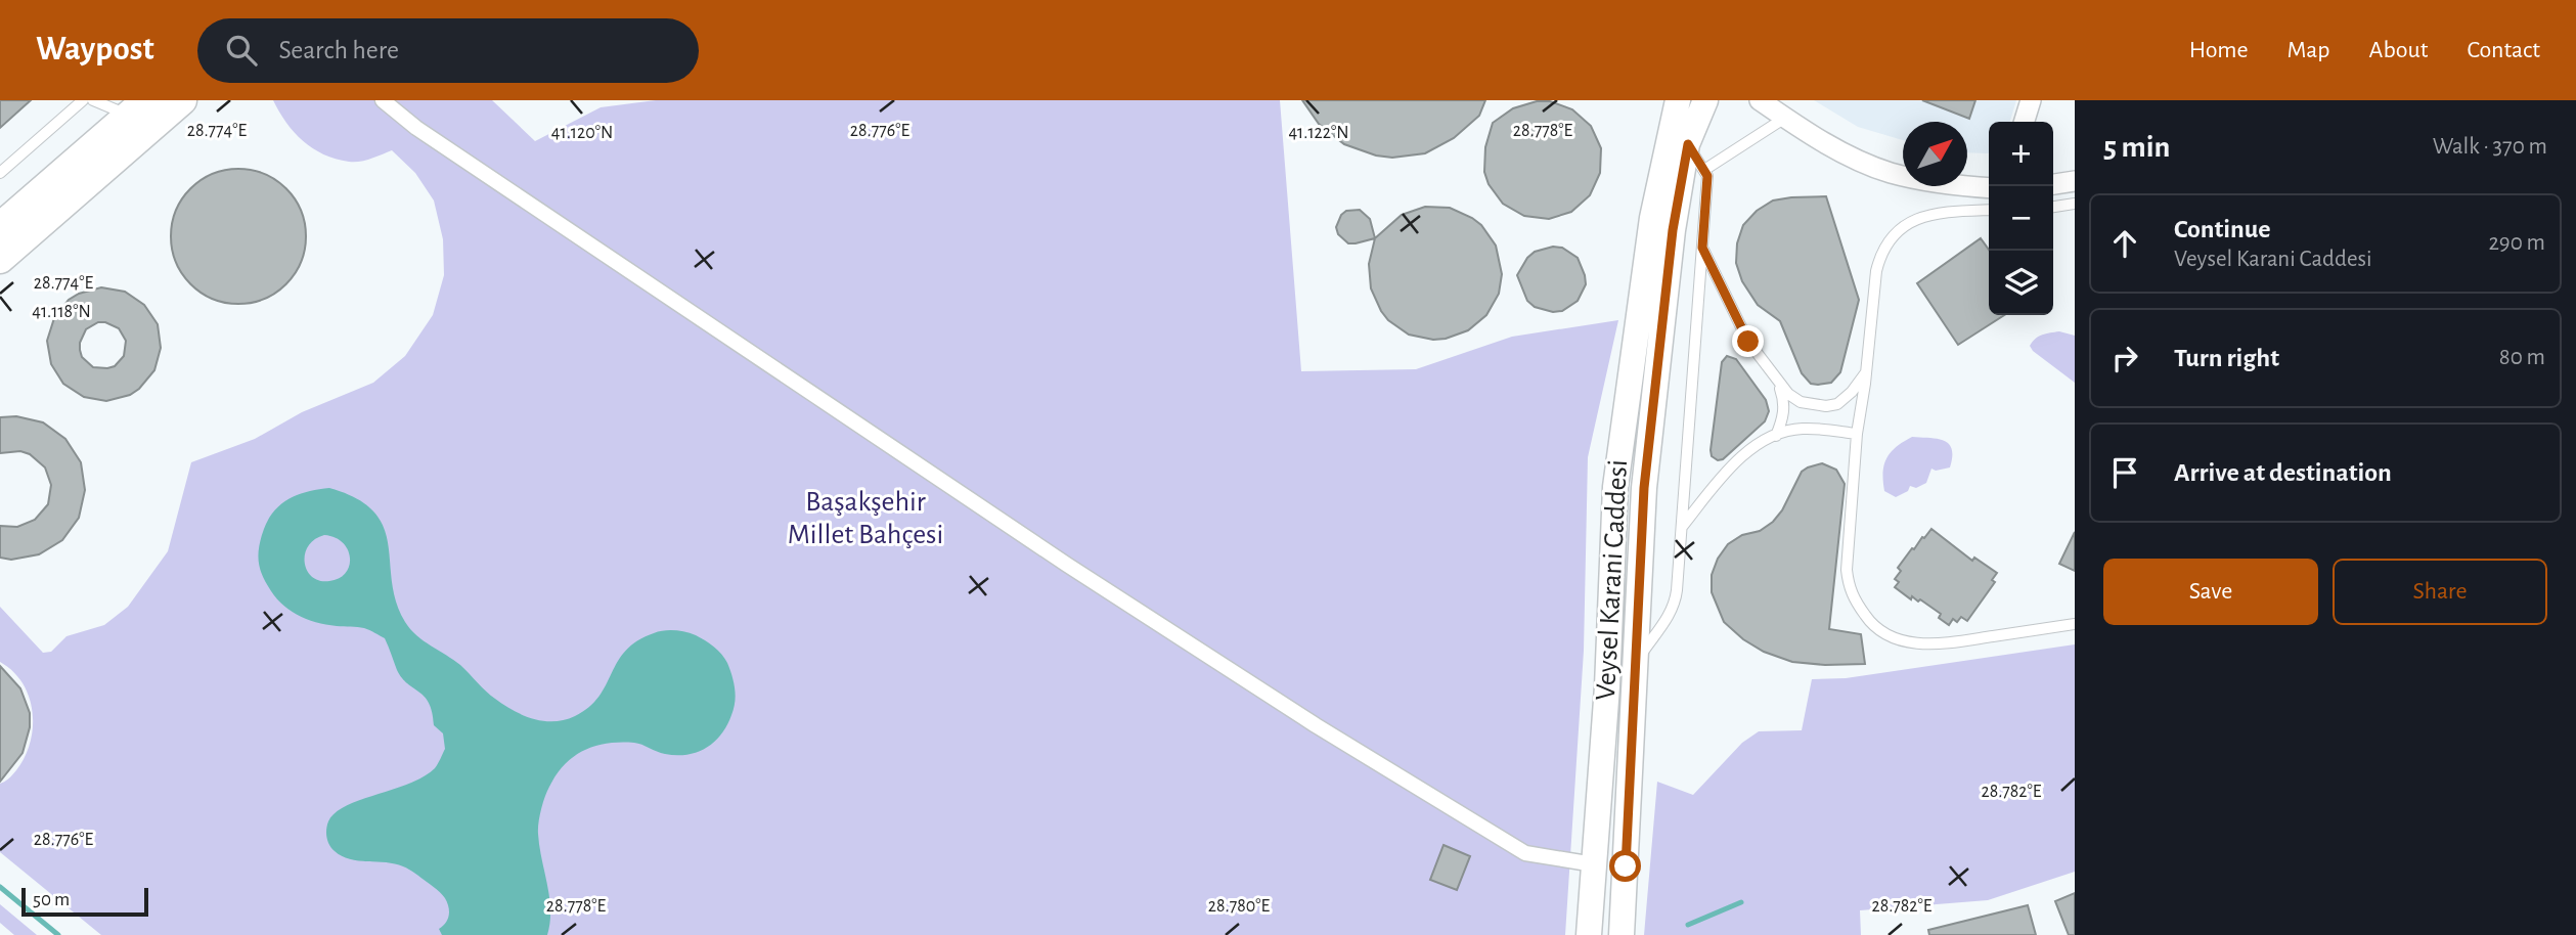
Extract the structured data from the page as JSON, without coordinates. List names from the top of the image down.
{
  "streets": {
    "street": ["Veysel Karani Caddesi"]
  },
  "parks": ["Başakşehir Millet Bahçesi"],
  "scale_bar": "50 m",
  "north": "top right",
  "page": {
    "header": "Waypost",
    "search": "Search here",
    "nav": [
      "Home",
      "Map",
      "About",
      "Contact"
    ],
    "heading": ["5 min", "Walk · 370 m"],
    "map_buttons": ["+", "−"],
    "list": [
      ["Continue", "Veysel Karani Caddesi", "290 m"],
      ["Turn right", "80 m"],
      "Arrive at destination"
    ],
    "buttons": ["Save", "Share"],
    "scale": "50 m"
  },
  "coordinates": [
    "28.774°E",
    "28.776°E",
    "28.778°E",
    "41.120°N",
    "41.122°N",
    "41.118°N",
    "28.782°E",
    "28.780°E"
  ]
}
